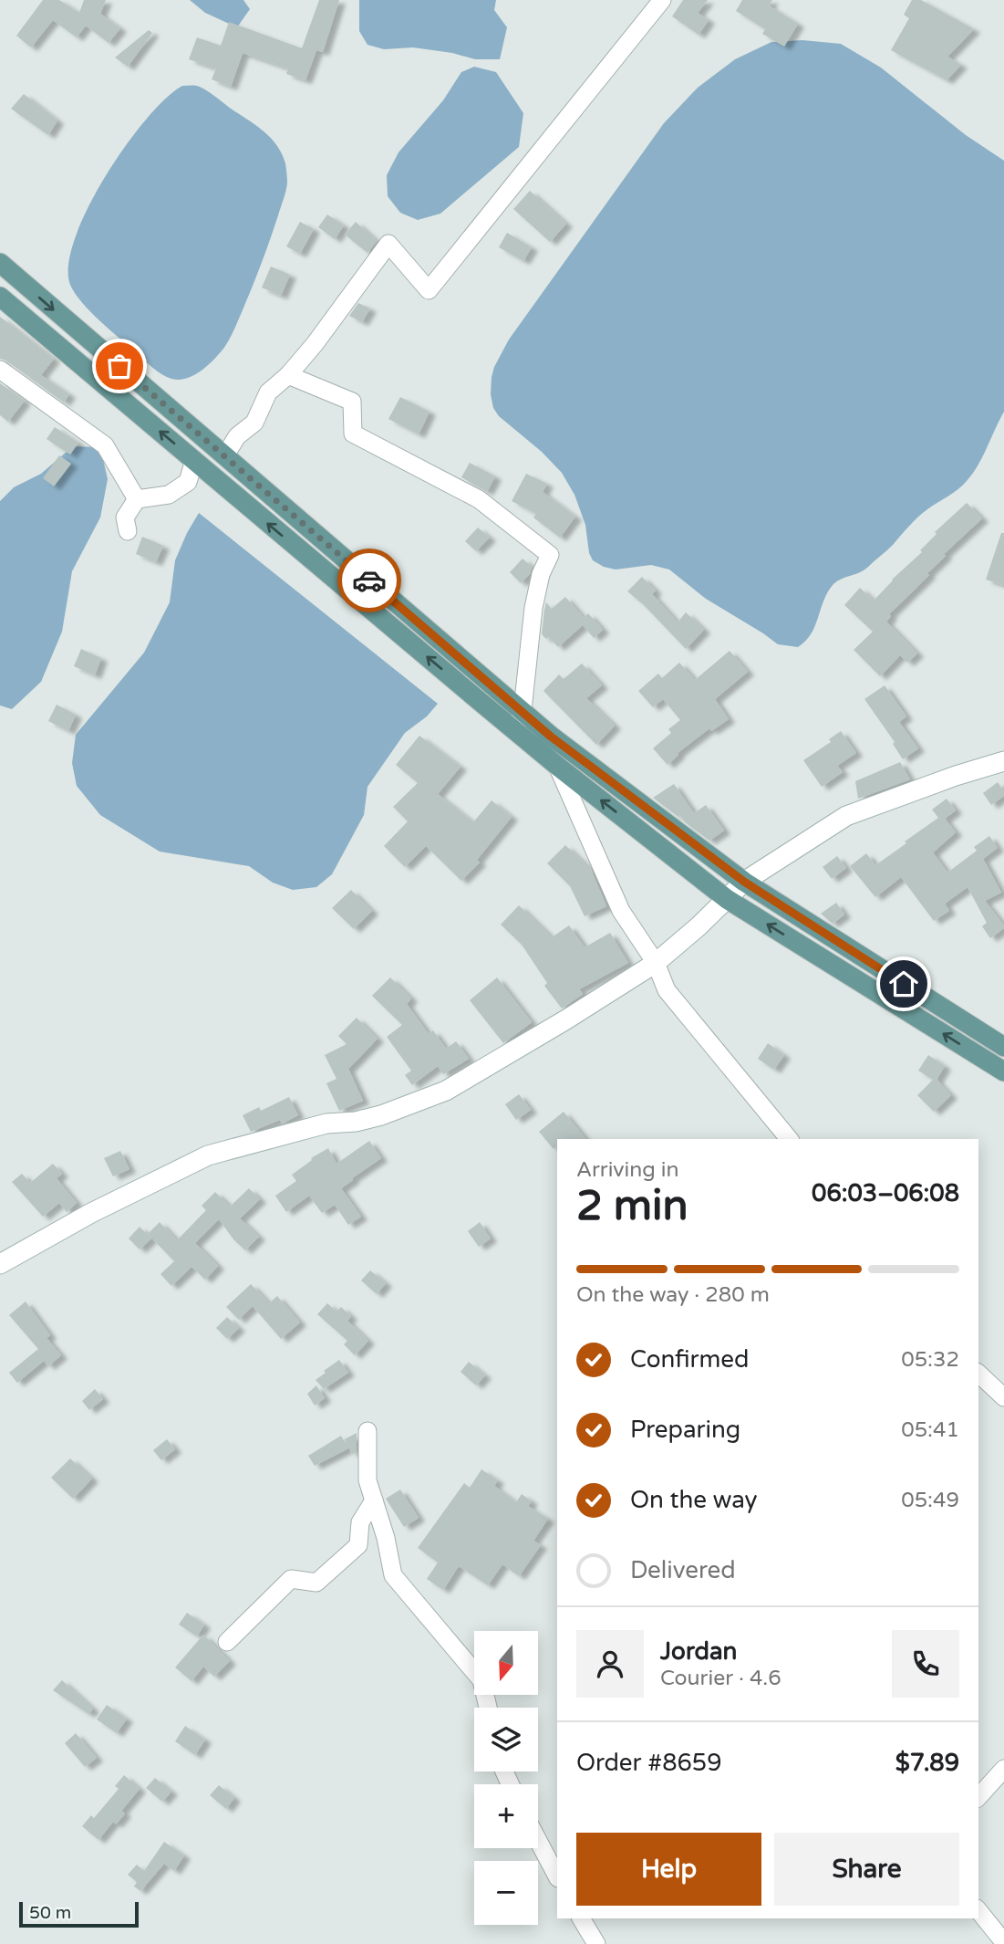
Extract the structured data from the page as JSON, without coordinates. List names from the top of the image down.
{
  "scale_bar": "50 m",
  "north": "bottom",
  "page": {
    "heading": ["2 min", "Arriving in", "06:03–06:08"],
    "panel": [
      "Jordan",
      "Courier · 4.6",
      "Order #8659",
      "$7.89"
    ],
    "bar": "On the way · 280 m",
    "list": [
      ["Confirmed", "05:32"],
      ["Preparing", "05:41"],
      ["On the way", "05:49"],
      "Delivered"
    ],
    "map_buttons": ["+", "−"],
    "buttons": ["Help", "Share"],
    "scale": "50 m"
  }
}
